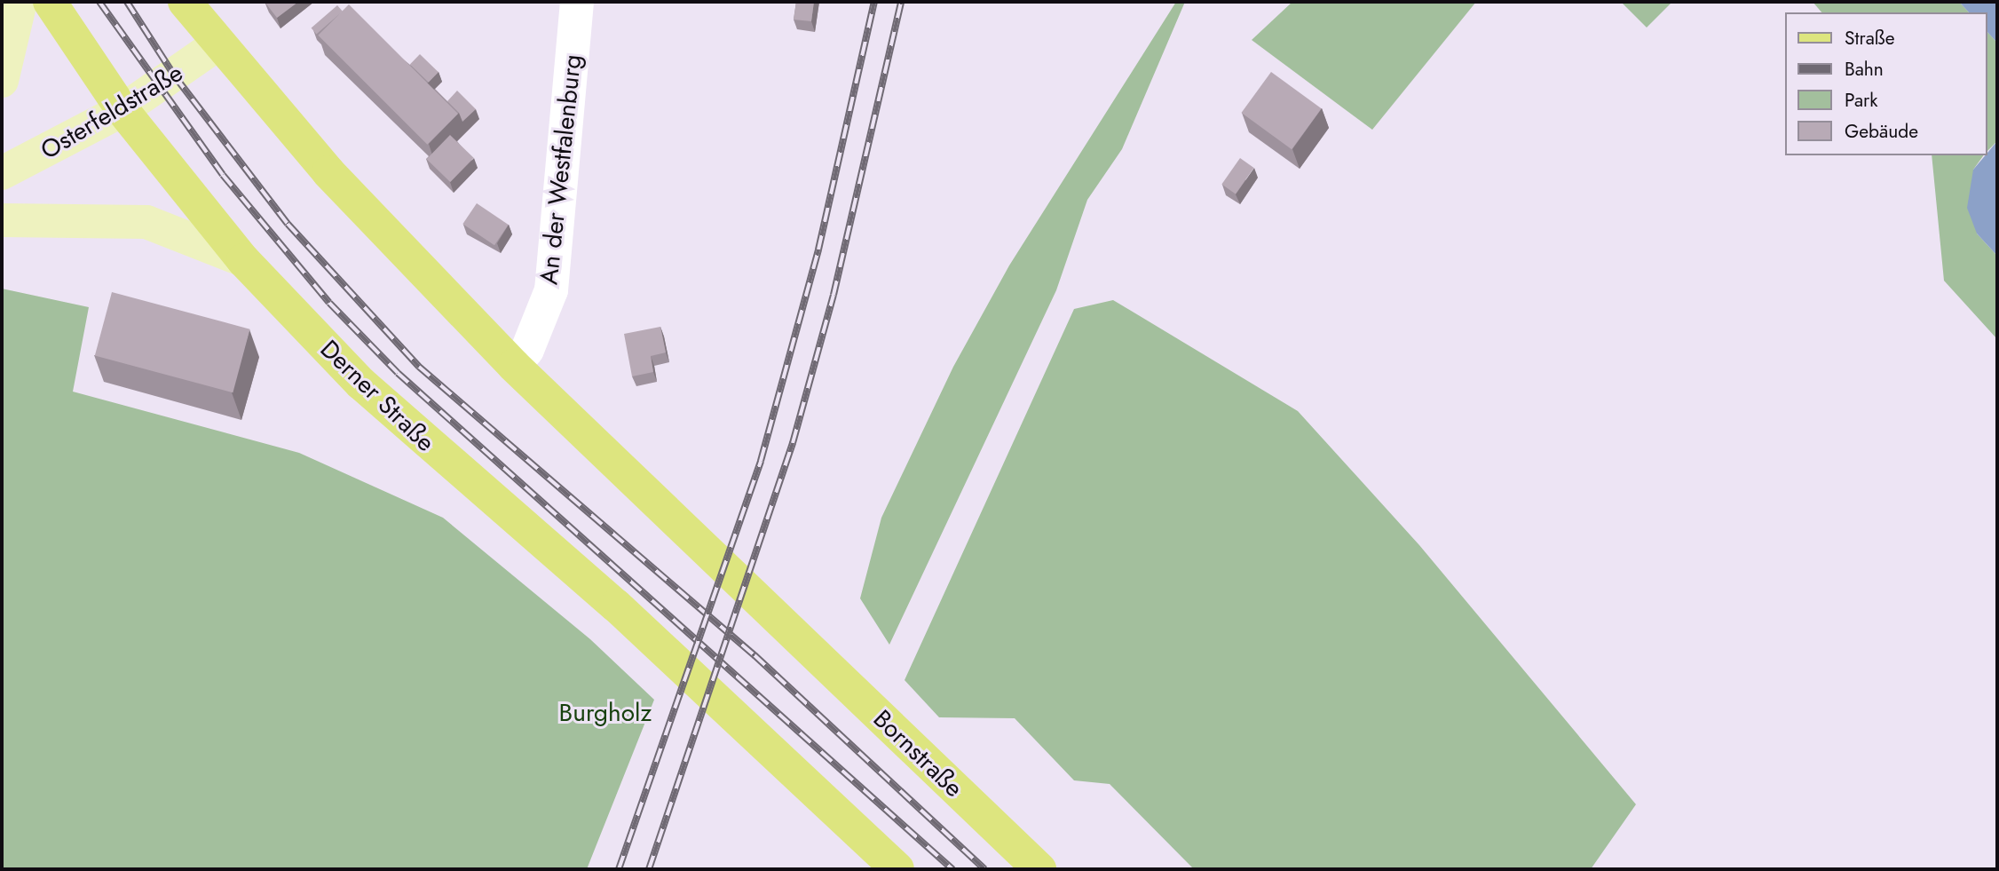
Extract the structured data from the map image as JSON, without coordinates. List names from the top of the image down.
{
  "streets": {
    "main road": ["Derner Straße", "Bornstraße"],
    "street": ["Osterfeldstraße", "An der Westfalenburg"]
  },
  "crossings": [
    ["Osterfeldstraße", "Derner Straße"],
    ["An der Westfalenburg", "Bornstraße"]
  ],
  "parks": ["Burgholz"],
  "legend": [
    "Straße",
    "Bahn",
    "Park",
    "Gebäude"
  ]
}
